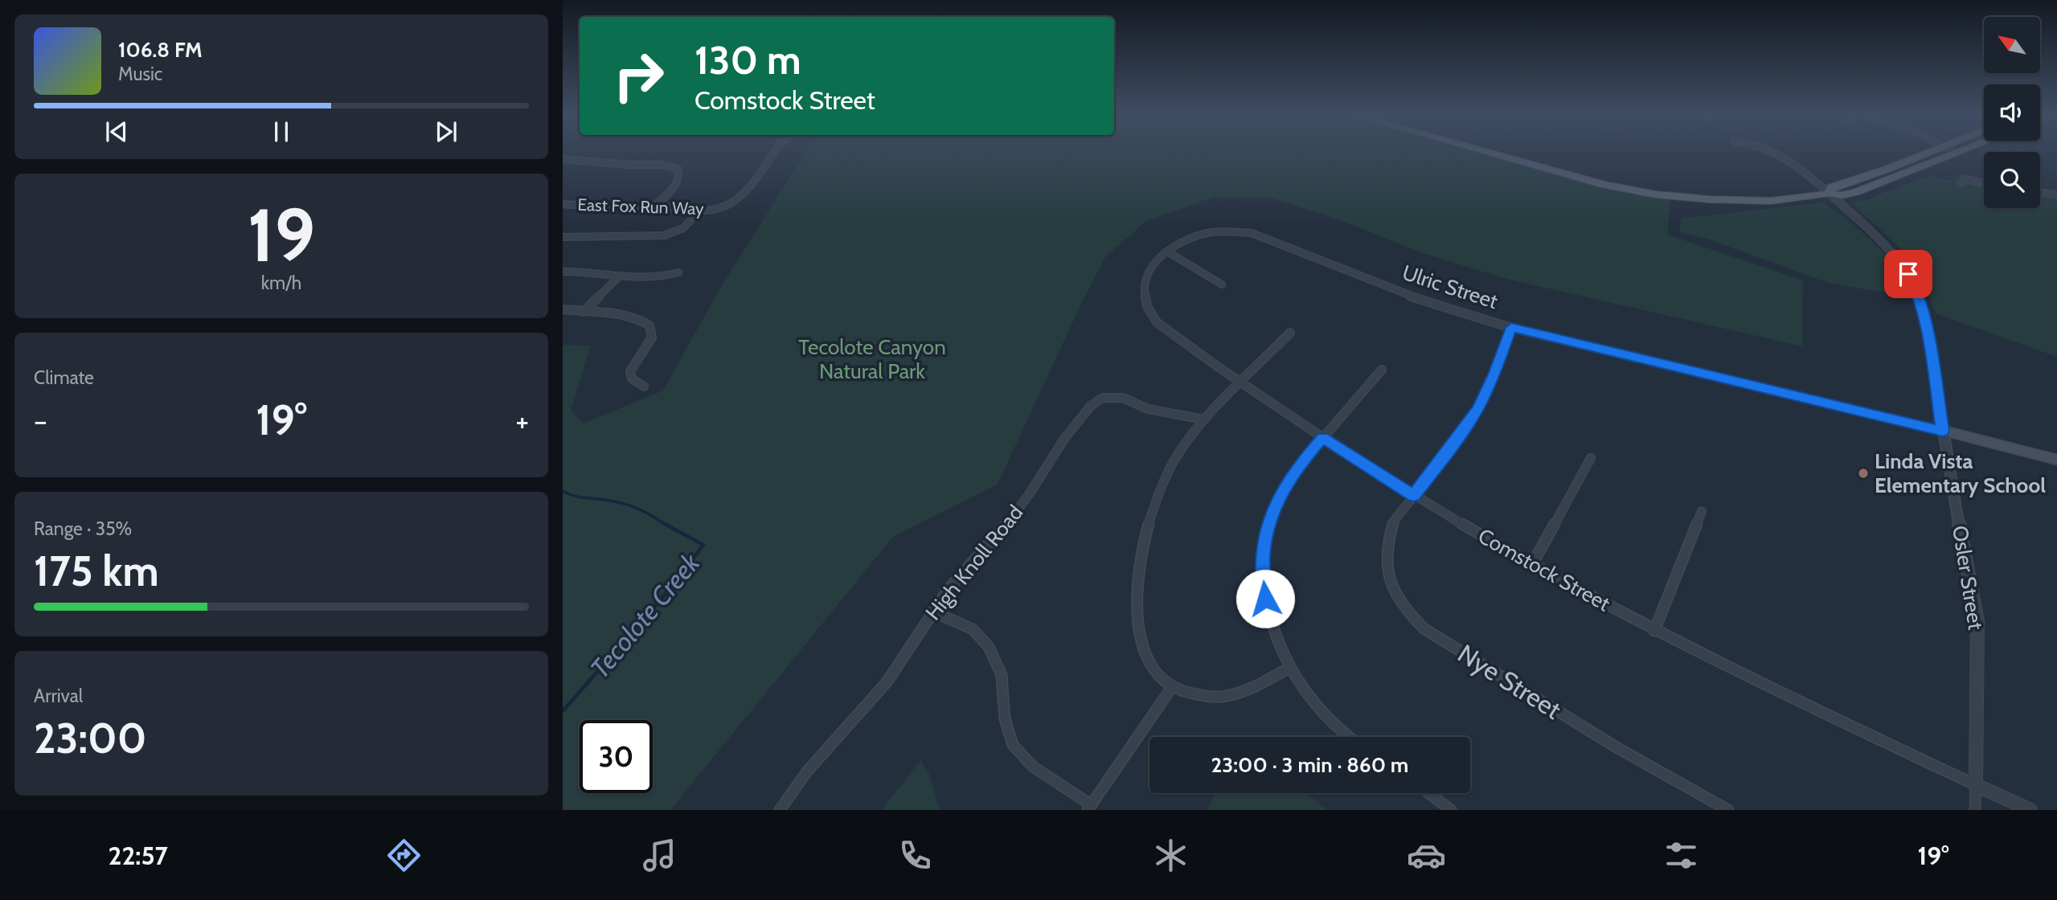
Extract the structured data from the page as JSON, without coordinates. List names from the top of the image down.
{
  "streets": {
    "main road": ["Ulric Street"],
    "street": [
      "East Fox Run Way",
      "High Knoll Road",
      "Comstock Street",
      "Osler Street",
      "Nye Street"
    ]
  },
  "crossings": [
    ["Ulric Street", "Comstock Street"],
    ["Ulric Street", "Osler Street"],
    ["Ulric Street", "Nye Street"],
    ["Comstock Street", "Osler Street"],
    ["Comstock Street", "Nye Street"]
  ],
  "water": ["Tecolote Creek"],
  "parks": ["Tecolote Canyon Natural Park"],
  "places": ["Linda Vista Elementary School"],
  "north": "top left",
  "page": {
    "turn": ["130 m", "Comstock Street"],
    "song": ["106.8 FM", "Music"],
    "tile": [
      ["19", "km/h"],
      "Climate",
      ["Range · 35%", "175 km"],
      ["Arrival", "23:00"]
    ],
    "heat": ["−", "19°", "+"],
    "limit": "30",
    "trip": "23:00 · 3 min · 860 m",
    "tabs": ["22:57", "19°"]
  }
}
